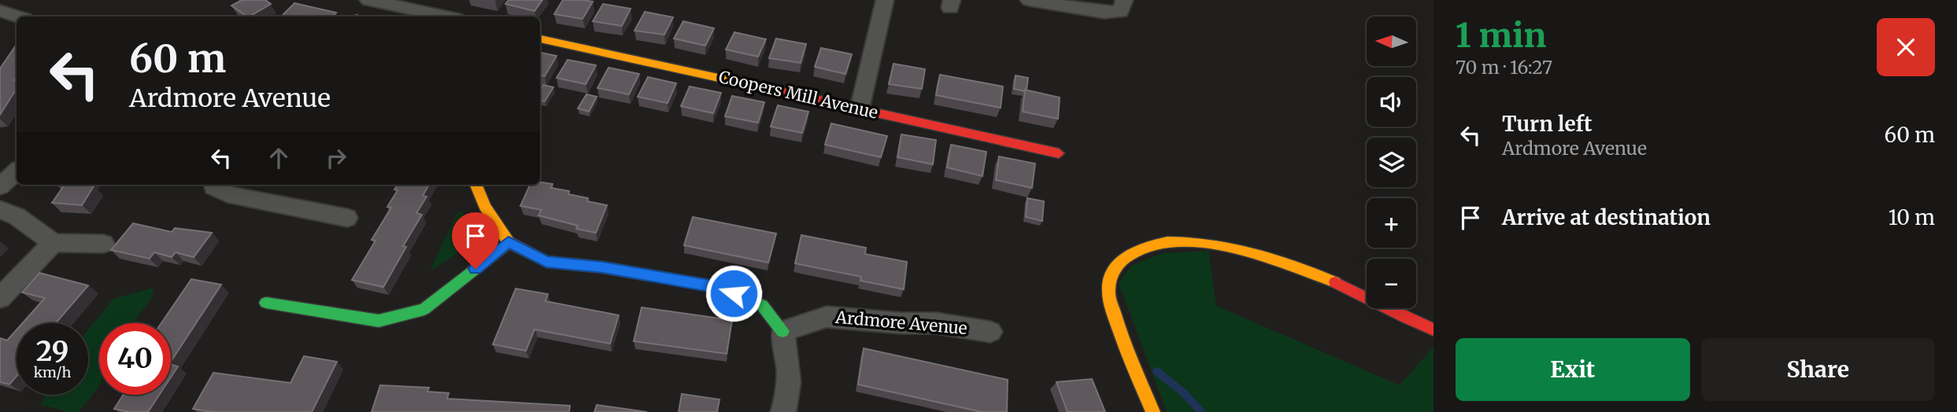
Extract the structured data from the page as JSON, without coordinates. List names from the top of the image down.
{
  "streets": {
    "street": ["Coopers Mill Avenue", "Ardmore Avenue"]
  },
  "north": "left",
  "page": {
    "heading": ["1 min", "70 m · 16:27"],
    "map_buttons": ["+", "−"],
    "turn": ["60 m", "Ardmore Avenue"],
    "list": [
      {
        "name": "Turn left",
        "note": "Ardmore Avenue",
        "value": "60 m"
      },
      {
        "name": "Arrive at destination",
        "value": "10 m"
      }
    ],
    "speed": "29 km/h",
    "limit": "40",
    "buttons": ["Exit", "Share"]
  }
}
